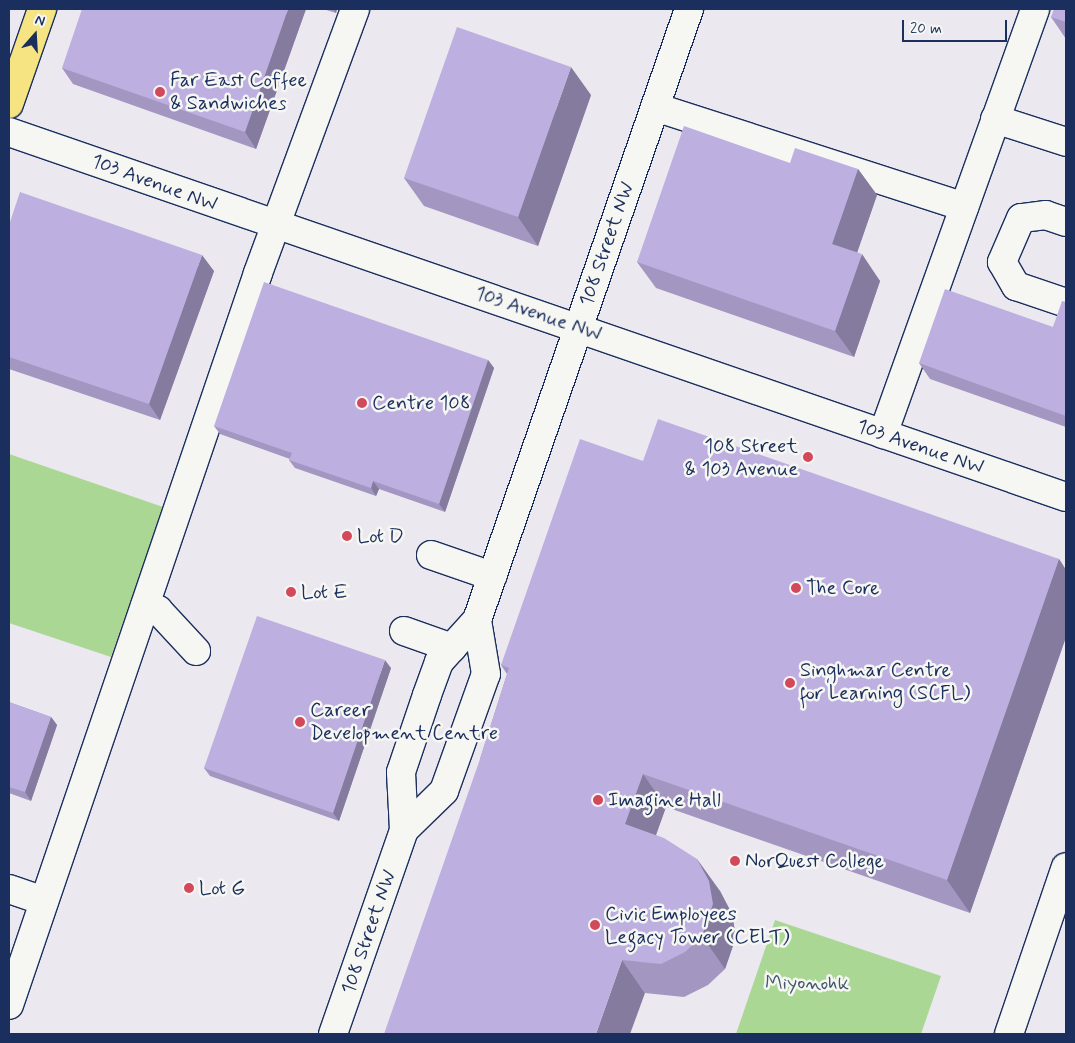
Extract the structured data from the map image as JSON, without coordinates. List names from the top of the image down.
{
  "streets": {
    "street": ["103 Avenue NW", "108 Street NW"]
  },
  "crossings": [
    ["103 Avenue NW", "108 Street NW"]
  ],
  "parks": ["Miyonohk"],
  "places": [
    "Far East Coffee & Sandwiches",
    "Centre 108",
    "108 Street & 103 Avenue",
    "Lot D",
    "The Core",
    "Lot E",
    "Singhmar Centre for Learning (SCFL)",
    "Career Development Centre",
    "Imagine Hall",
    "NorQuest College",
    "Lot G",
    "Civic Employees Legacy Tower (CELT)"
  ],
  "scale_bar": "20 m",
  "north": "top"
}
